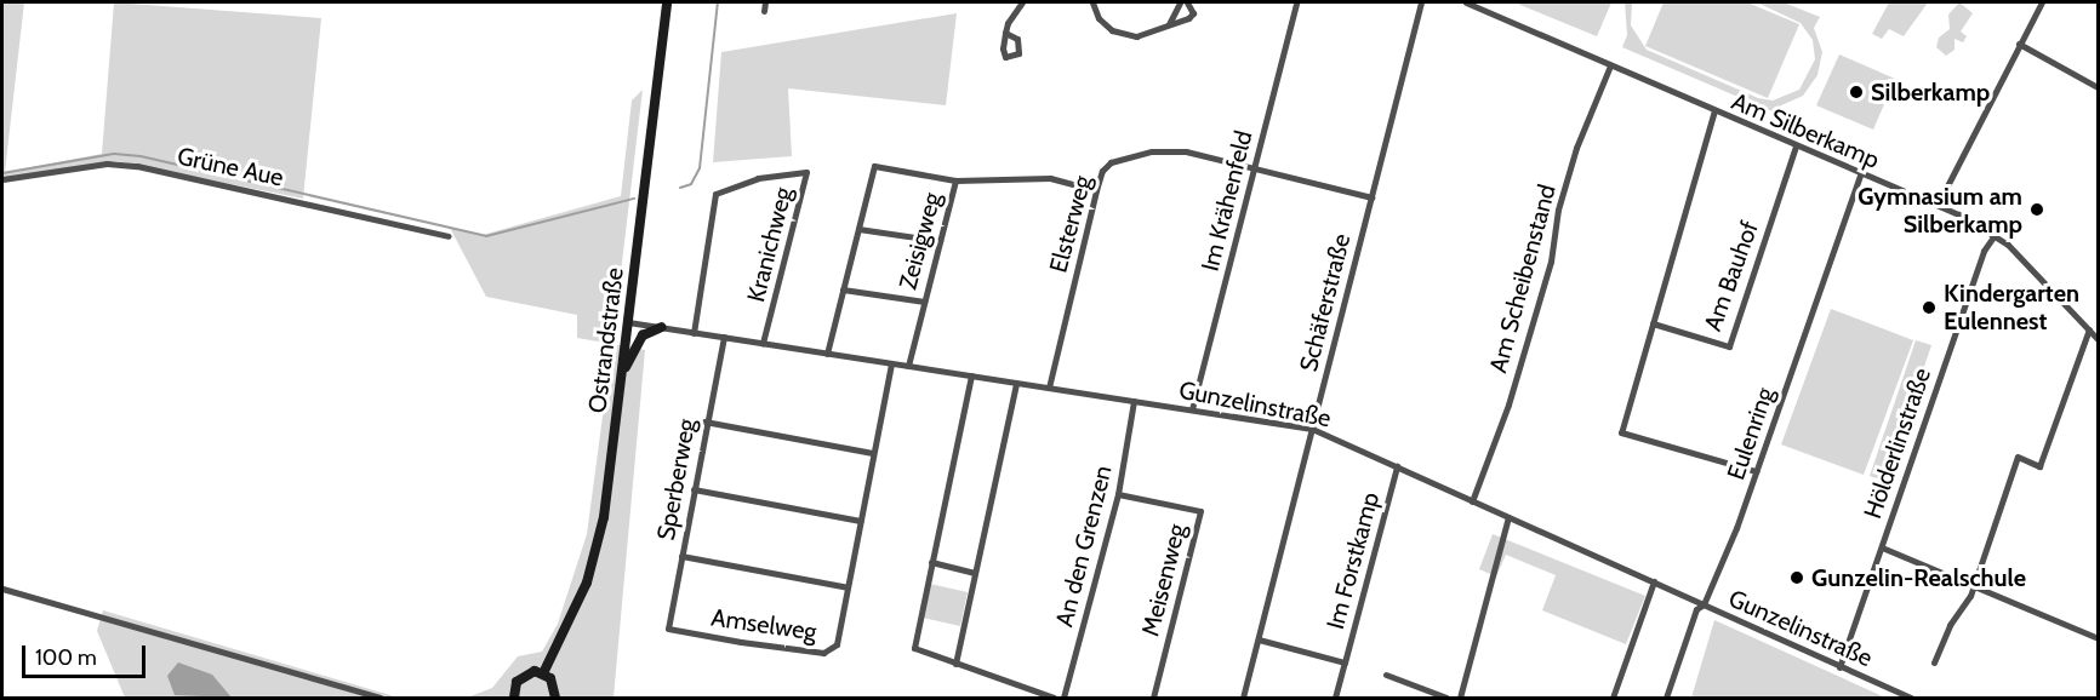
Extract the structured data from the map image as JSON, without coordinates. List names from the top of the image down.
{
  "streets": {
    "main road": ["Ostrandstraße"],
    "street": [
      "Am Silberkamp",
      "Grüne Aue",
      "Im Krähenfeld",
      "Elsterweg",
      "Zeisigweg",
      "Kranichweg",
      "Am Bauhof",
      "Am Scheibenstand",
      "Schäferstraße",
      "Gunzelinstraße",
      "Eulenring",
      "Hölderlinstraße",
      "Sperberweg",
      "An den Grenzen",
      "Im Forstkamp",
      "Meisenweg",
      "Amselweg"
    ]
  },
  "crossings": [
    ["Am Silberkamp", "Am Bauhof"],
    ["Am Silberkamp", "Am Scheibenstand"],
    ["Am Silberkamp", "Eulenring"],
    ["Am Silberkamp", "Hölderlinstraße"],
    ["Im Krähenfeld", "Elsterweg"],
    ["Im Krähenfeld", "Gunzelinstraße"],
    ["Elsterweg", "Zeisigweg"],
    ["Elsterweg", "Schäferstraße"],
    ["Elsterweg", "Gunzelinstraße"],
    ["Zeisigweg", "Gunzelinstraße"],
    ["Kranichweg", "Gunzelinstraße"],
    ["Am Scheibenstand", "Gunzelinstraße"],
    ["Schäferstraße", "Gunzelinstraße"],
    ["Schäferstraße", "Im Forstkamp"],
    ["Ostrandstraße", "Gunzelinstraße"],
    ["Gunzelinstraße", "Eulenring"],
    ["Gunzelinstraße", "Hölderlinstraße"],
    ["Gunzelinstraße", "Sperberweg"],
    ["Gunzelinstraße", "An den Grenzen"],
    ["Gunzelinstraße", "Im Forstkamp"],
    ["Gunzelinstraße", "Amselweg"],
    ["Sperberweg", "Amselweg"],
    ["An den Grenzen", "Meisenweg"]
  ],
  "places": [
    "Silberkamp",
    "Gymnasium am Silberkamp",
    "Kindergarten Eulennest",
    "Gunzelin-Realschule"
  ],
  "scale_bar": "100 m"
}
